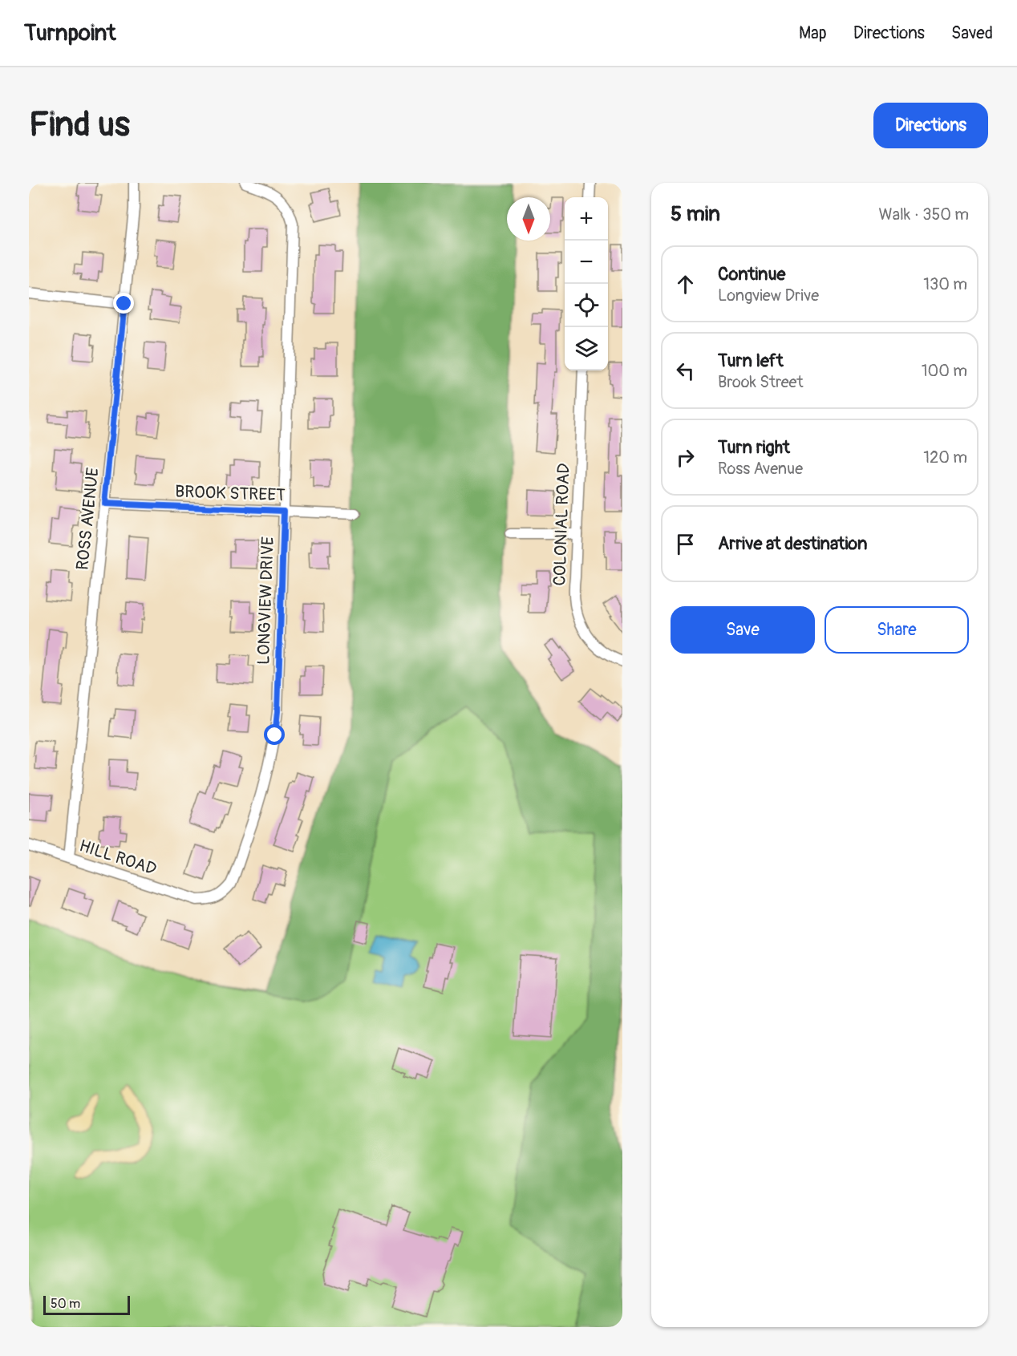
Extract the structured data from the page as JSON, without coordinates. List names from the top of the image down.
{
  "streets": {
    "street": [
      "BROOK STREET",
      "ROSS AVENUE",
      "COLONIAL ROAD",
      "LONGVIEW DRIVE",
      "HILL ROAD"
    ]
  },
  "crossings": [
    ["BROOK STREET", "ROSS AVENUE"],
    ["BROOK STREET", "LONGVIEW DRIVE"],
    ["ROSS AVENUE", "HILL ROAD"],
    ["LONGVIEW DRIVE", "HILL ROAD"]
  ],
  "scale_bar": "50 m",
  "north": "bottom",
  "page": {
    "header": "Turnpoint",
    "nav": ["Map", "Directions", "Saved"],
    "buttons": [
      "Directions",
      ["Save", "Share"]
    ],
    "title": "Find us",
    "heading": ["5 min", "Walk · 350 m"],
    "map_buttons": ["+", "−"],
    "list": [
      ["Continue", "Longview Drive", "130 m"],
      ["Turn left", "Brook Street", "100 m"],
      ["Turn right", "Ross Avenue", "120 m"],
      "Arrive at destination"
    ],
    "scale": "50 m"
  }
}
